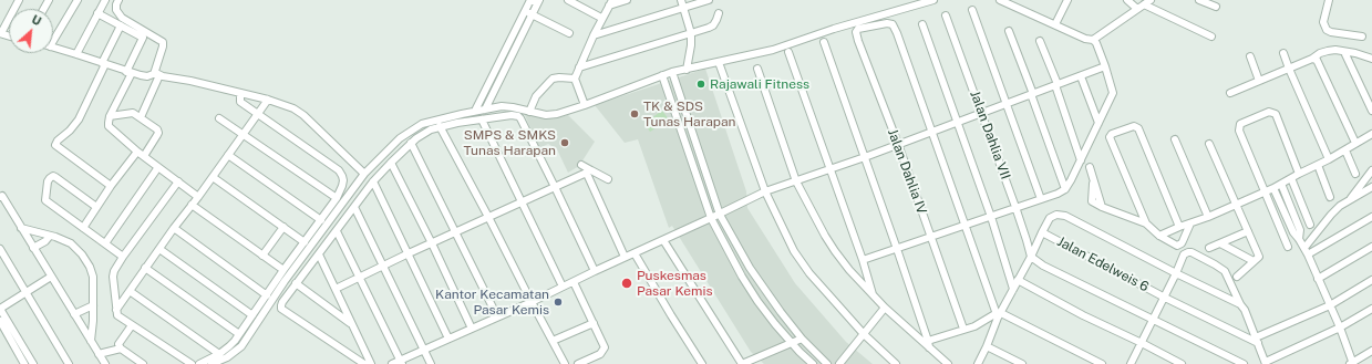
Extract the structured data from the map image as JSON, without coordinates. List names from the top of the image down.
{
  "streets": {
    "street": ["Jalan Dahlia VII", "Jalan Dahlia IV", "Jalan Edelweis 6"]
  },
  "places": [
    "Rajawali Fitness",
    "TK & SDS Tunas Harapan",
    "SMPS & SMKS Tunas Harapan",
    "Puskesmas Pasar Kemis",
    "Kantor Kecamatan Pasar Kemis"
  ],
  "north": "top right"
}
